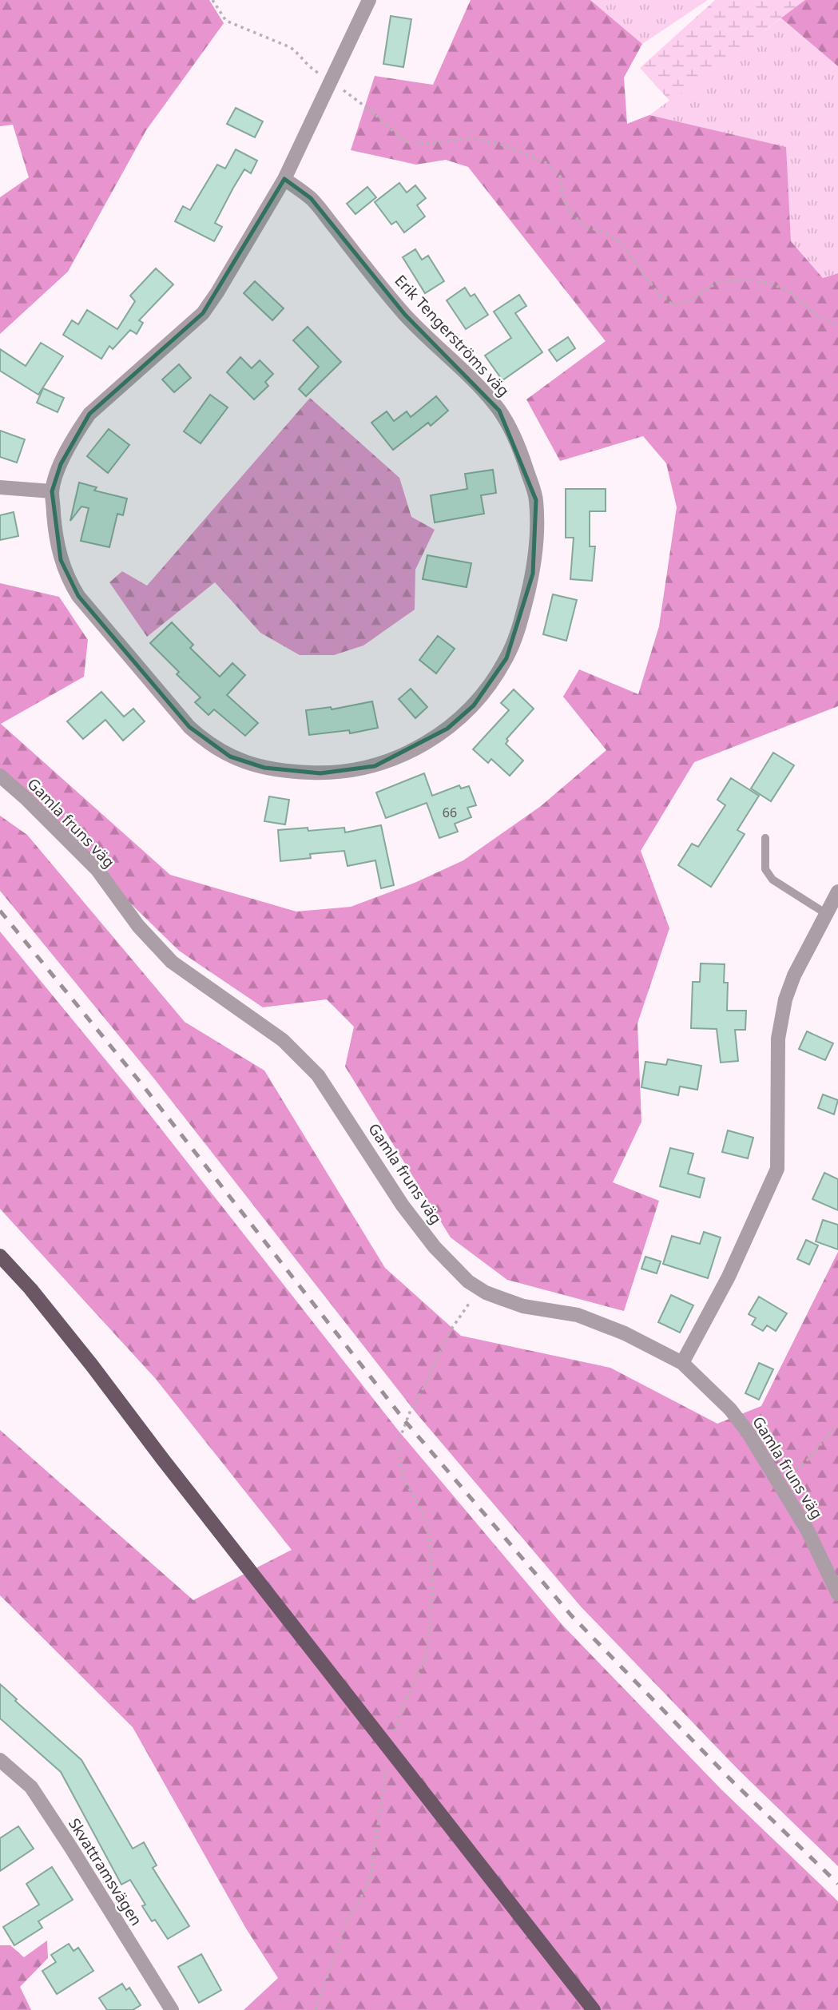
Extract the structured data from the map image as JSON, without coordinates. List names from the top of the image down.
{
  "streets": {
    "street": ["Erik Tengerströms väg", "Gamla fruns väg", "Skvattramsvägen"]
  },
  "house_numbers": ["66"]
}
